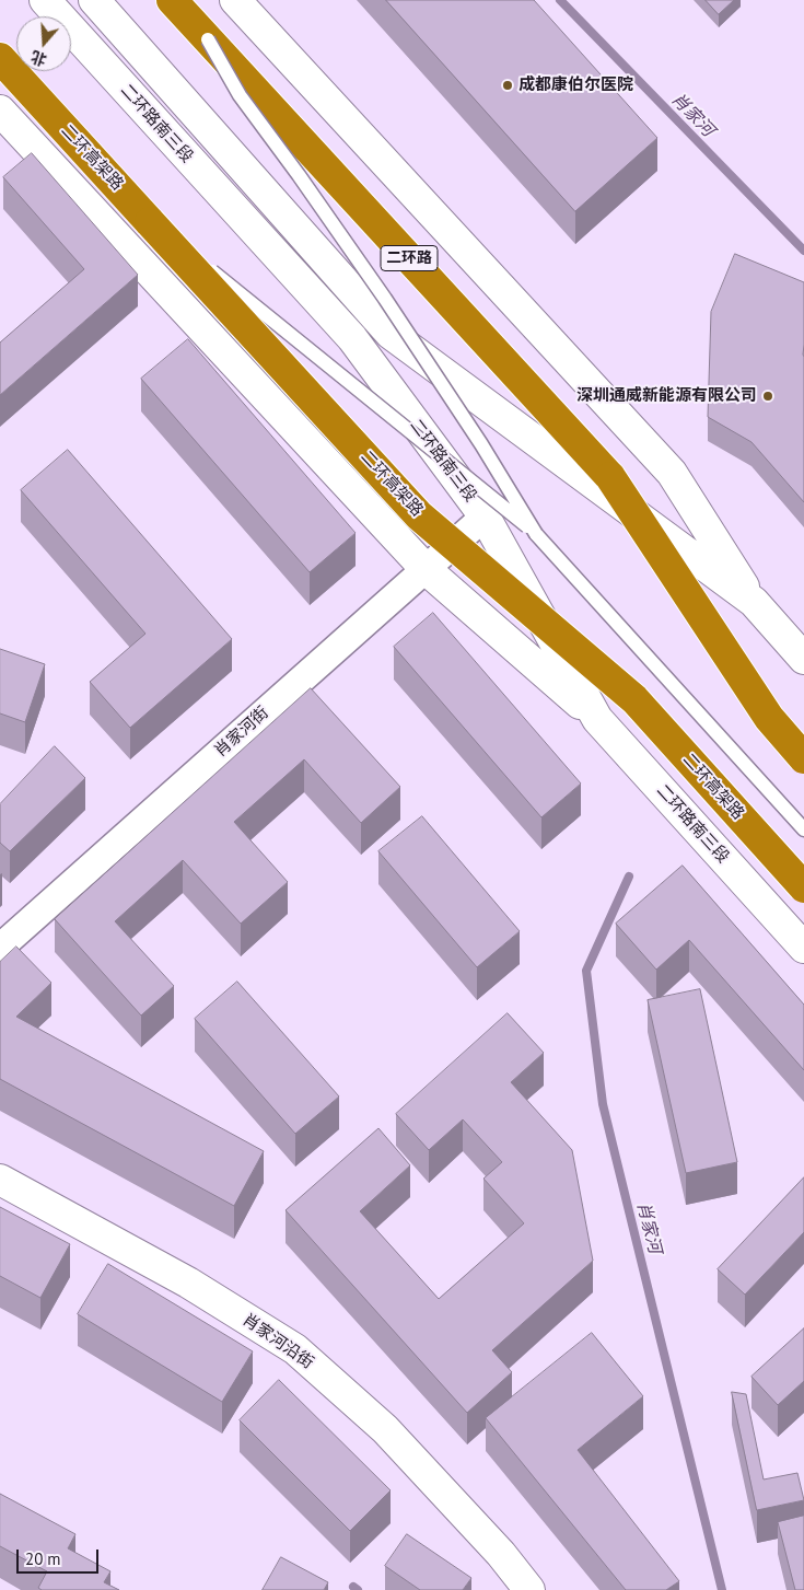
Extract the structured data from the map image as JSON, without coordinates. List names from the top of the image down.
{
  "streets": {
    "highway": ["二环高架路", "二环路"],
    "main road": ["二环路南三段", "肖家河沿街"],
    "street": ["肖家河街"]
  },
  "crossings": [
    ["二环路南三段", "肖家河街"]
  ],
  "water": ["肖家河"],
  "places": ["成都康伯尔医院", "深圳通威新能源有限公司"],
  "scale_bar": "20 m",
  "north": "bottom"
}
